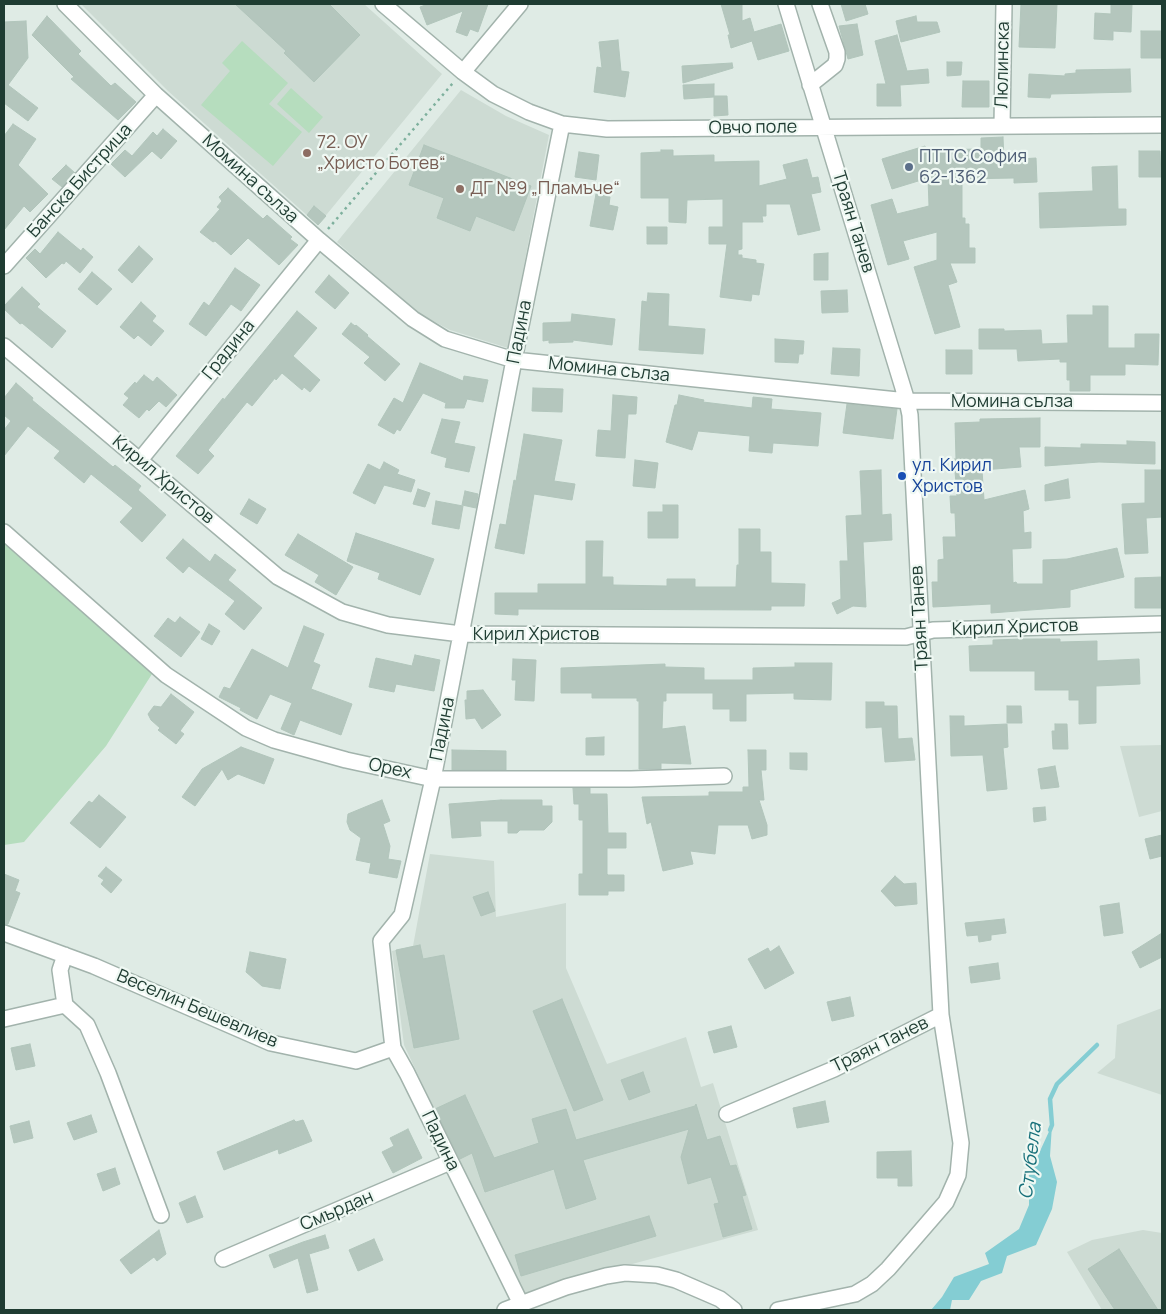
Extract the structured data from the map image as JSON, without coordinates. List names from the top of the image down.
{
  "streets": {
    "street": [
      "Люлинска",
      "Овчо поле",
      "Момина сълза",
      "Банска Бистрица",
      "Траян Танев",
      "Падина",
      "Градина",
      "Кирил Христов",
      "Орех",
      "Веселин Бешевлиев",
      "Смърдан"
    ]
  },
  "crossings": [
    ["Люлинска", "Овчо поле"],
    ["Овчо поле", "Траян Танев"],
    ["Овчо поле", "Падина"],
    ["Момина сълза", "Банска Бистрица"],
    ["Момина сълза", "Траян Танев"],
    ["Момина сълза", "Падина"],
    ["Момина сълза", "Градина"],
    ["Траян Танев", "Кирил Христов"],
    ["Падина", "Кирил Христов"],
    ["Падина", "Орех"],
    ["Падина", "Веселин Бешевлиев"],
    ["Падина", "Смърдан"],
    ["Градина", "Кирил Христов"]
  ],
  "water": ["Стубела"],
  "places": [
    "72. ОУ „Христо Ботев“",
    "ПТТС София 62-1362",
    "ДГ №9 „Пламъче“",
    "ул. Кирил Христов"
  ]
}
